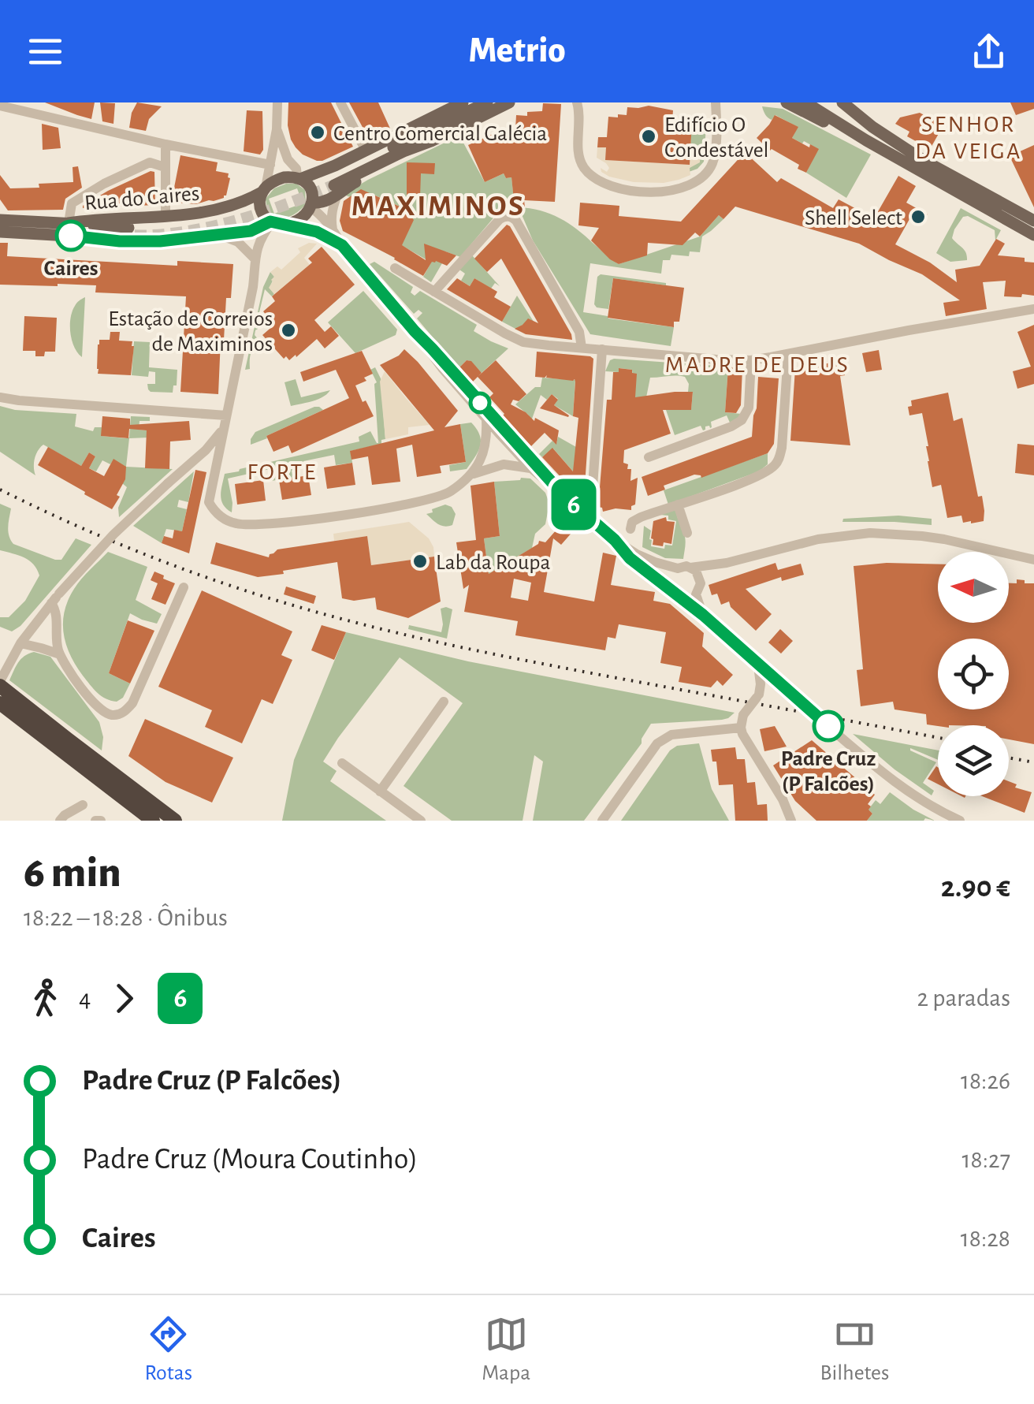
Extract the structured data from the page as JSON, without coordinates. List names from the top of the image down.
{
  "streets": {
    "main road": ["Rua do Caires"]
  },
  "districts": [
    "SENHOR DA VEIGA",
    "MAXIMINOS",
    "MADRE DE DEUS",
    "FORTE"
  ],
  "places": [
    "Centro Comercial Galécia",
    "Edifício O Condestável",
    "Shell Select",
    "Caires",
    "Estação de Correios de Maximinos",
    "Lab da Roupa",
    "Padre Cruz (P Falcões)"
  ],
  "lines": ["bus line 6"],
  "north": "left",
  "page": {
    "header": "Metrio",
    "on_map": "6",
    "heading": ["6 min", "18:22 – 18:28 · Ônibus", "2.90 €"],
    "legs": ["4", "6", "2 paradas"],
    "list": [
      {
        "name": "Padre Cruz (P Falcões)",
        "value": "18:26"
      },
      {
        "name": "Padre Cruz (Moura Coutinho)",
        "value": "18:27"
      },
      {
        "name": "Caires",
        "value": "18:28"
      }
    ],
    "tabs": ["Rotas", "Mapa", "Bilhetes"]
  }
}
